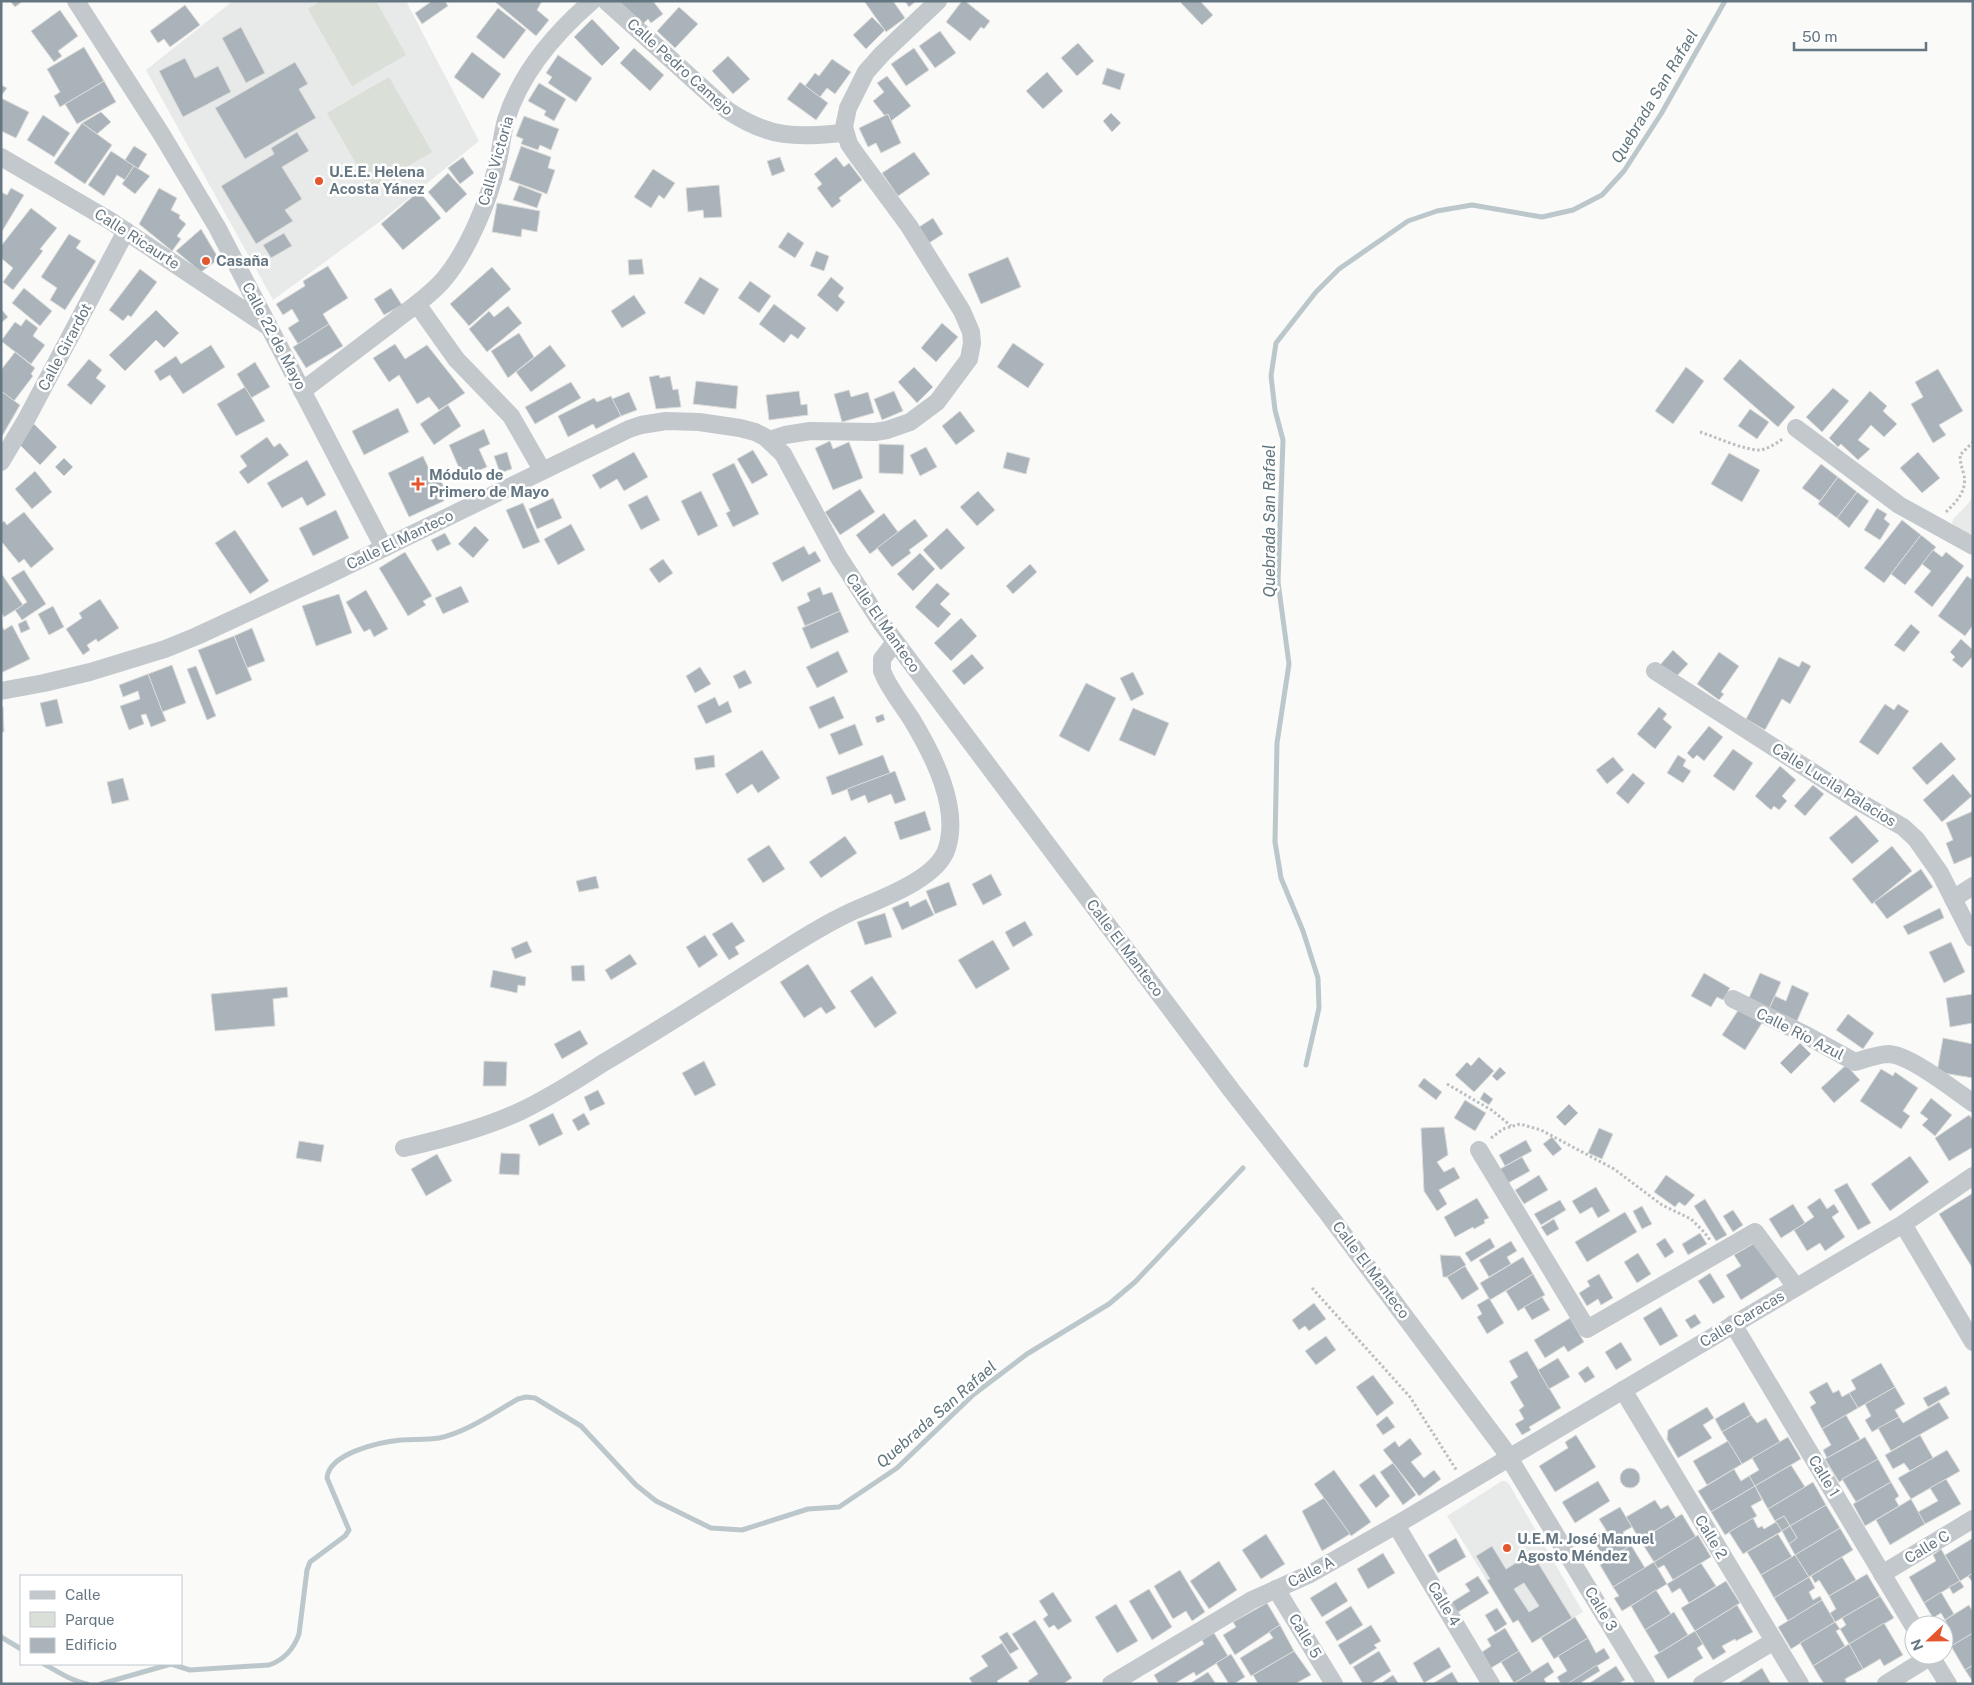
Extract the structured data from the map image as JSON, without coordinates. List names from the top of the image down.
{
  "streets": {
    "street": [
      "Calle Pedro Camejo",
      "Calle Victoria",
      "Calle Ricaurte",
      "Calle 22 de Mayo",
      "Calle Girardot",
      "Calle El Manteco",
      "Calle Lucila Palacios",
      "Calle Río Azul",
      "Calle Caracas",
      "Calle 1",
      "Calle 2",
      "Calle C",
      "Calle A",
      "Calle 4",
      "Calle 3",
      "Calle 5"
    ]
  },
  "crossings": [
    ["Calle Victoria", "Calle 22 de Mayo"],
    ["Calle Ricaurte", "Calle 22 de Mayo"],
    ["Calle Ricaurte", "Calle Girardot"],
    ["Calle 22 de Mayo", "Calle El Manteco"],
    ["Calle El Manteco", "Calle Caracas"],
    ["Calle El Manteco", "Calle A"],
    ["Calle El Manteco", "Calle 3"],
    ["Calle Caracas", "Calle 1"],
    ["Calle Caracas", "Calle 2"],
    ["Calle Caracas", "Calle A"],
    ["Calle Caracas", "Calle 3"],
    ["Calle 1", "Calle C"],
    ["Calle A", "Calle 4"],
    ["Calle A", "Calle 3"],
    ["Calle A", "Calle 5"]
  ],
  "water": ["Quebrada San Rafael"],
  "places": {
    "other": ["U.E.E. Helena Acosta Yánez", "Casaña", "U.E.M. José Manuel Agosto Méndez"],
    "health": ["Módulo de Primero de Mayo"]
  },
  "legend": ["Calle", "Parque", "Edificio"],
  "scale_bar": "50 m",
  "north": "left"
}
